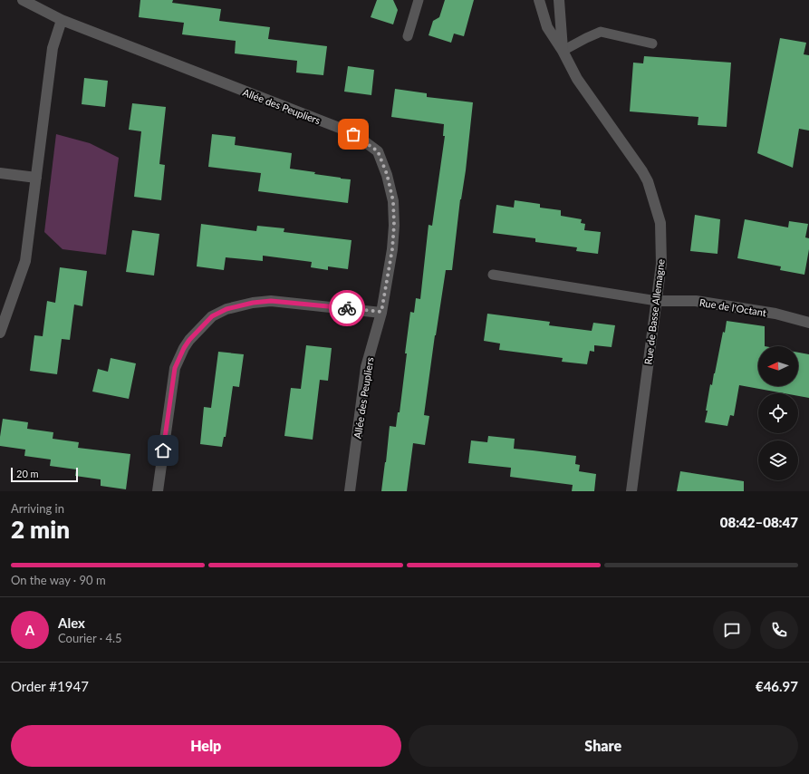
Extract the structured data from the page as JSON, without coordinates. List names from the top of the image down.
{
  "streets": {
    "street": ["Allée des Peupliers", "Rue de l'Octant", "Rue de Basse Allemagne"]
  },
  "crossings": [
    ["Rue de l'Octant", "Rue de Basse Allemagne"]
  ],
  "scale_bar": "20 m",
  "north": "left",
  "page": {
    "scale": "20 m",
    "heading": ["2 min", "Arriving in", "08:42–08:47"],
    "panel": [
      "Alex",
      "Courier · 4.5",
      "Order #1947",
      "€46.97"
    ],
    "bar": "On the way · 90 m",
    "round": "A",
    "buttons": ["Help", "Share"]
  }
}
